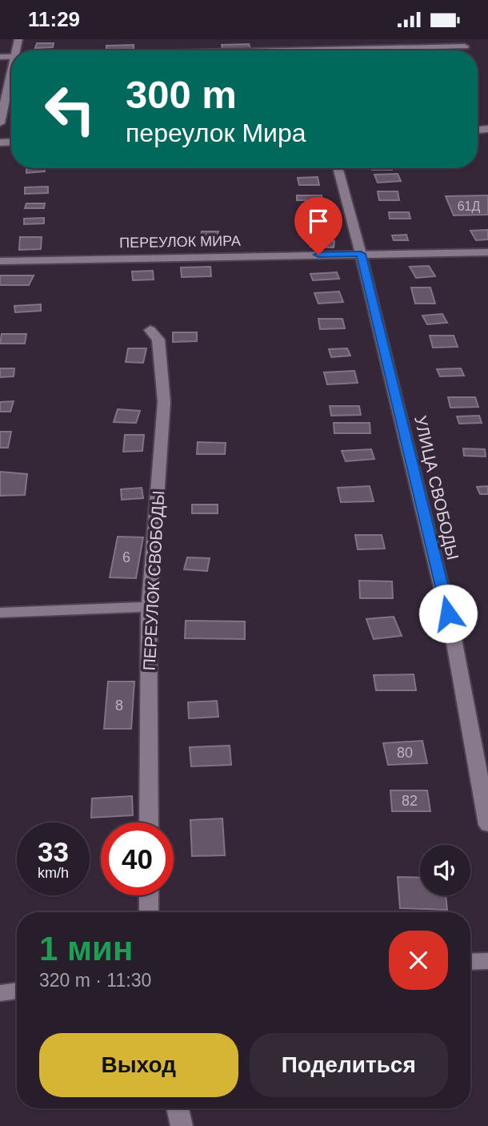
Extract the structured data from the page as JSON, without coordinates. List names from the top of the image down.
{
  "streets": {
    "street": ["ПЕРЕУЛОК МИРА", "УЛИЦА СВОБОДЫ", "ПЕРЕУЛОК СВОБОДЫ"]
  },
  "crossings": [
    ["ПЕРЕУЛОК МИРА", "УЛИЦА СВОБОДЫ"]
  ],
  "house_numbers": [
    "61Д",
    "6",
    "8",
    "80",
    "82"
  ],
  "page": {
    "status": "11:29",
    "turn": ["300 m", "переулок Мира"],
    "speed": "33 km/h",
    "limit": "40",
    "heading": ["1 мин", "320 m · 11:30"],
    "buttons": ["Выход", "Поделиться"]
  }
}
